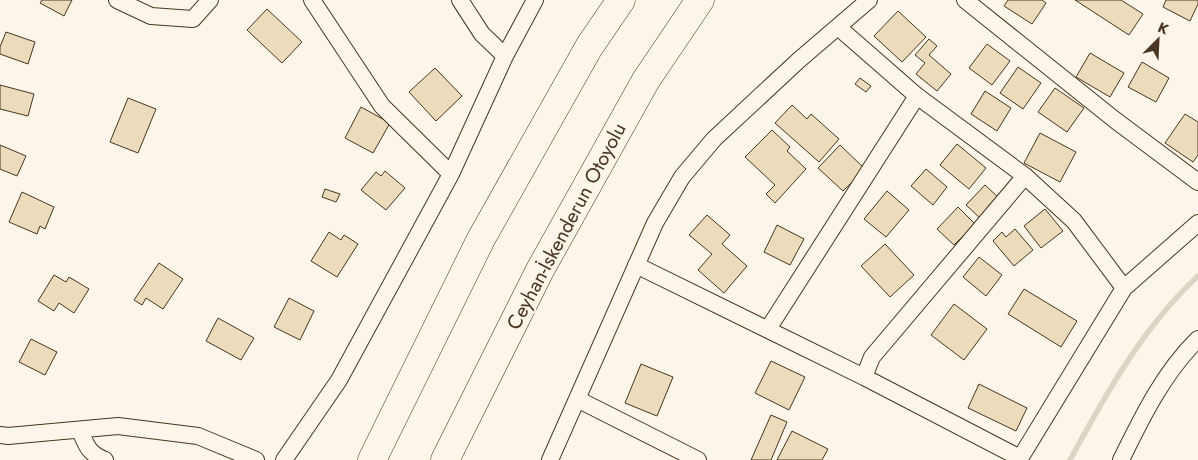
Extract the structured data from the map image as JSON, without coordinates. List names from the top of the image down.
{
  "streets": {
    "highway": ["Ceyhan-İskenderun Otoyolu"]
  },
  "north": "top right"
}
